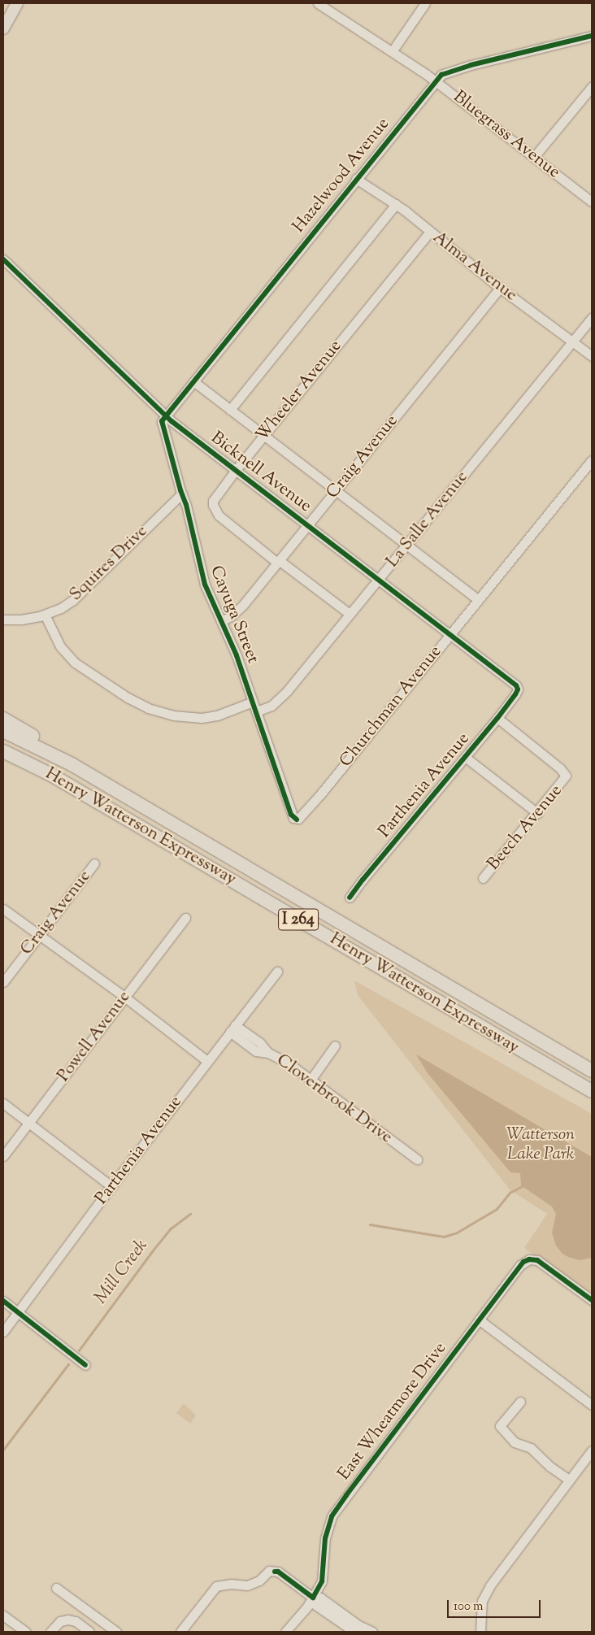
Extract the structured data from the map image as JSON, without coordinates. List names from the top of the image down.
{
  "streets": {
    "highway": ["Henry Watterson Expressway", "I 264"],
    "street": [
      "Bluegrass Avenue",
      "Hazelwood Avenue",
      "Alma Avenue",
      "Wheeler Avenue",
      "Craig Avenue",
      "Bicknell Avenue",
      "La Salle Avenue",
      "Squires Drive",
      "Cayuga Street",
      "Churchman Avenue",
      "Parthenia Avenue",
      "Beech Avenue",
      "Powell Avenue",
      "Cloverbrook Drive",
      "East Wheatmore Drive"
    ]
  },
  "crossings": [
    ["Bluegrass Avenue", "Hazelwood Avenue"],
    ["Hazelwood Avenue", "Alma Avenue"],
    ["Hazelwood Avenue", "Bicknell Avenue"],
    ["Hazelwood Avenue", "Cayuga Street"],
    ["Alma Avenue", "Wheeler Avenue"],
    ["Alma Avenue", "Craig Avenue"],
    ["Alma Avenue", "La Salle Avenue"],
    ["Wheeler Avenue", "Craig Avenue"],
    ["Wheeler Avenue", "Bicknell Avenue"],
    ["Wheeler Avenue", "La Salle Avenue"],
    ["Craig Avenue", "Bicknell Avenue"],
    ["Craig Avenue", "Cayuga Street"],
    ["Bicknell Avenue", "La Salle Avenue"],
    ["Bicknell Avenue", "Cayuga Street"],
    ["Bicknell Avenue", "Churchman Avenue"],
    ["Bicknell Avenue", "Parthenia Avenue"],
    ["La Salle Avenue", "Squires Drive"],
    ["La Salle Avenue", "Cayuga Street"],
    ["Squires Drive", "Cayuga Street"],
    ["Cayuga Street", "Churchman Avenue"],
    ["Parthenia Avenue", "Beech Avenue"],
    ["Parthenia Avenue", "Cloverbrook Drive"]
  ],
  "water": ["Mill Creek"],
  "parks": ["Watterson Lake Park"],
  "scale_bar": "100 m"
}
